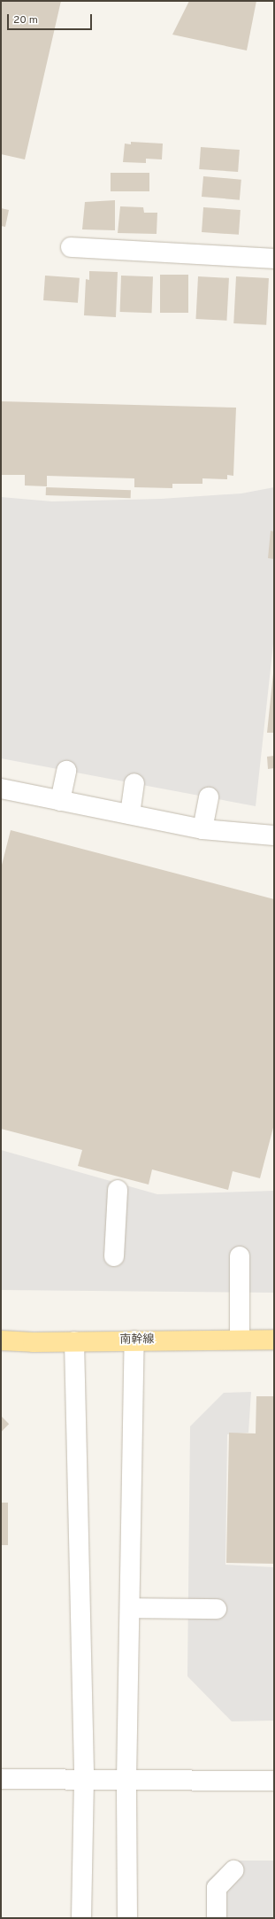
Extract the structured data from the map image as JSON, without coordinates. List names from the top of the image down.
{
  "streets": {
    "main road": ["南幹線"]
  },
  "scale_bar": "20 m"
}
